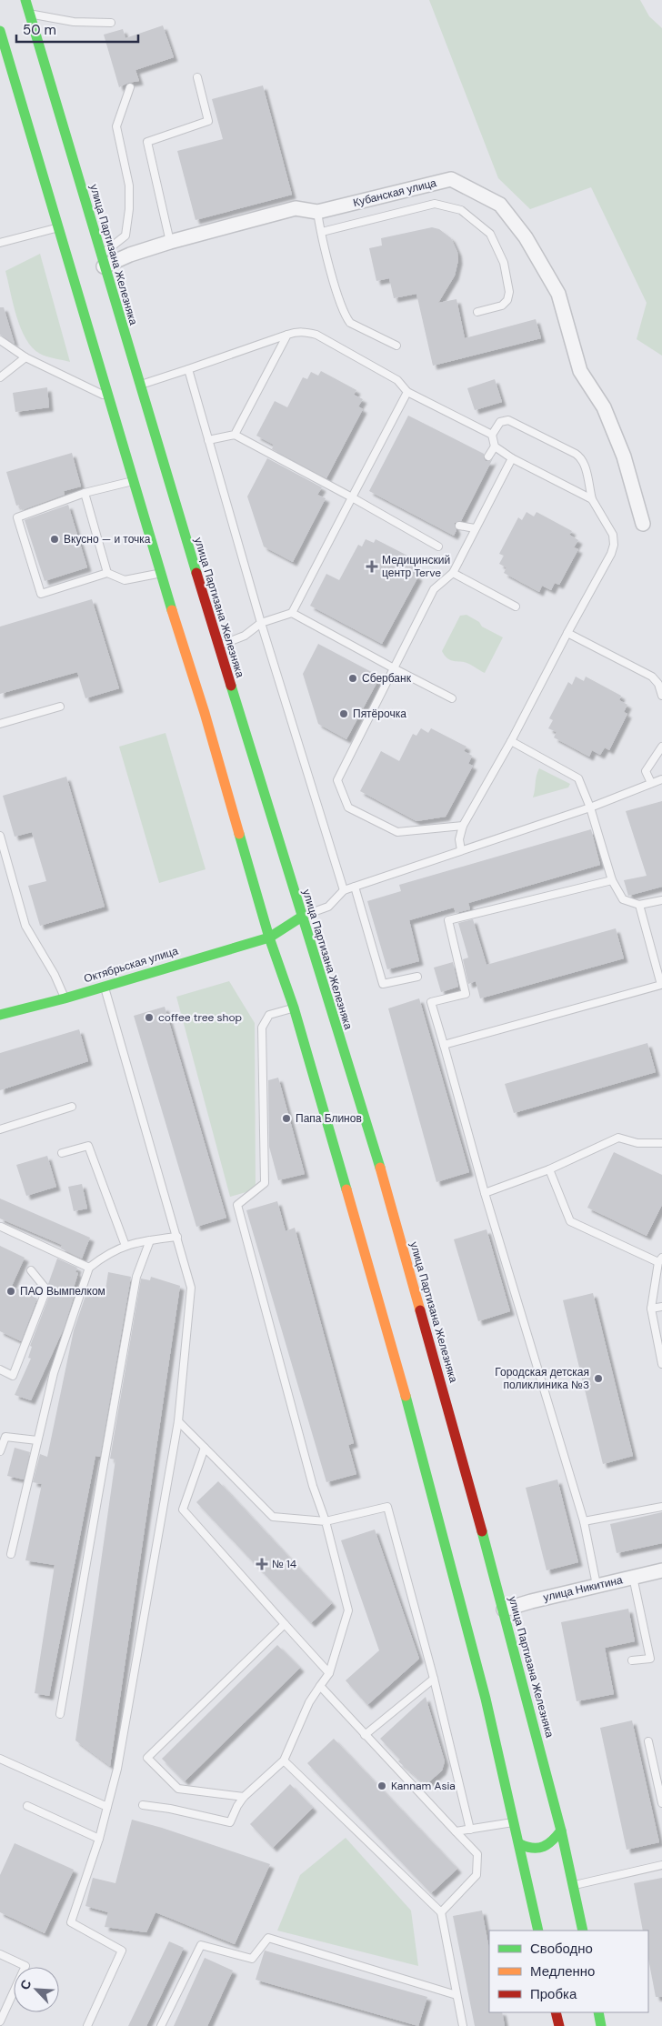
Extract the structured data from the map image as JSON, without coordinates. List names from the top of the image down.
{
  "streets": {
    "main road": ["улица Партизана Железняка", "Октябрьская улица"],
    "street": ["Кубанская улица", "улица Никитина"]
  },
  "crossings": [
    ["Кубанская улица", "улица Партизана Железняка"],
    ["улица Партизана Железняка", "Октябрьская улица"],
    ["улица Партизана Железняка", "улица Никитина"]
  ],
  "places": {
    "other": [
      "Вкусно — и точка",
      "Сбербанк",
      "Пятёрочка",
      "coffee tree shop",
      "Папа Блинов",
      "ПАО Вымпелком",
      "Городская детская поликлиника №3",
      "Kannam Asia"
    ],
    "health": ["Медицинский центр Terve", "№ 14"]
  },
  "legend": ["Свободно", "Медленно", "Пробка"],
  "scale_bar": "50 m",
  "north": "top left"
}
